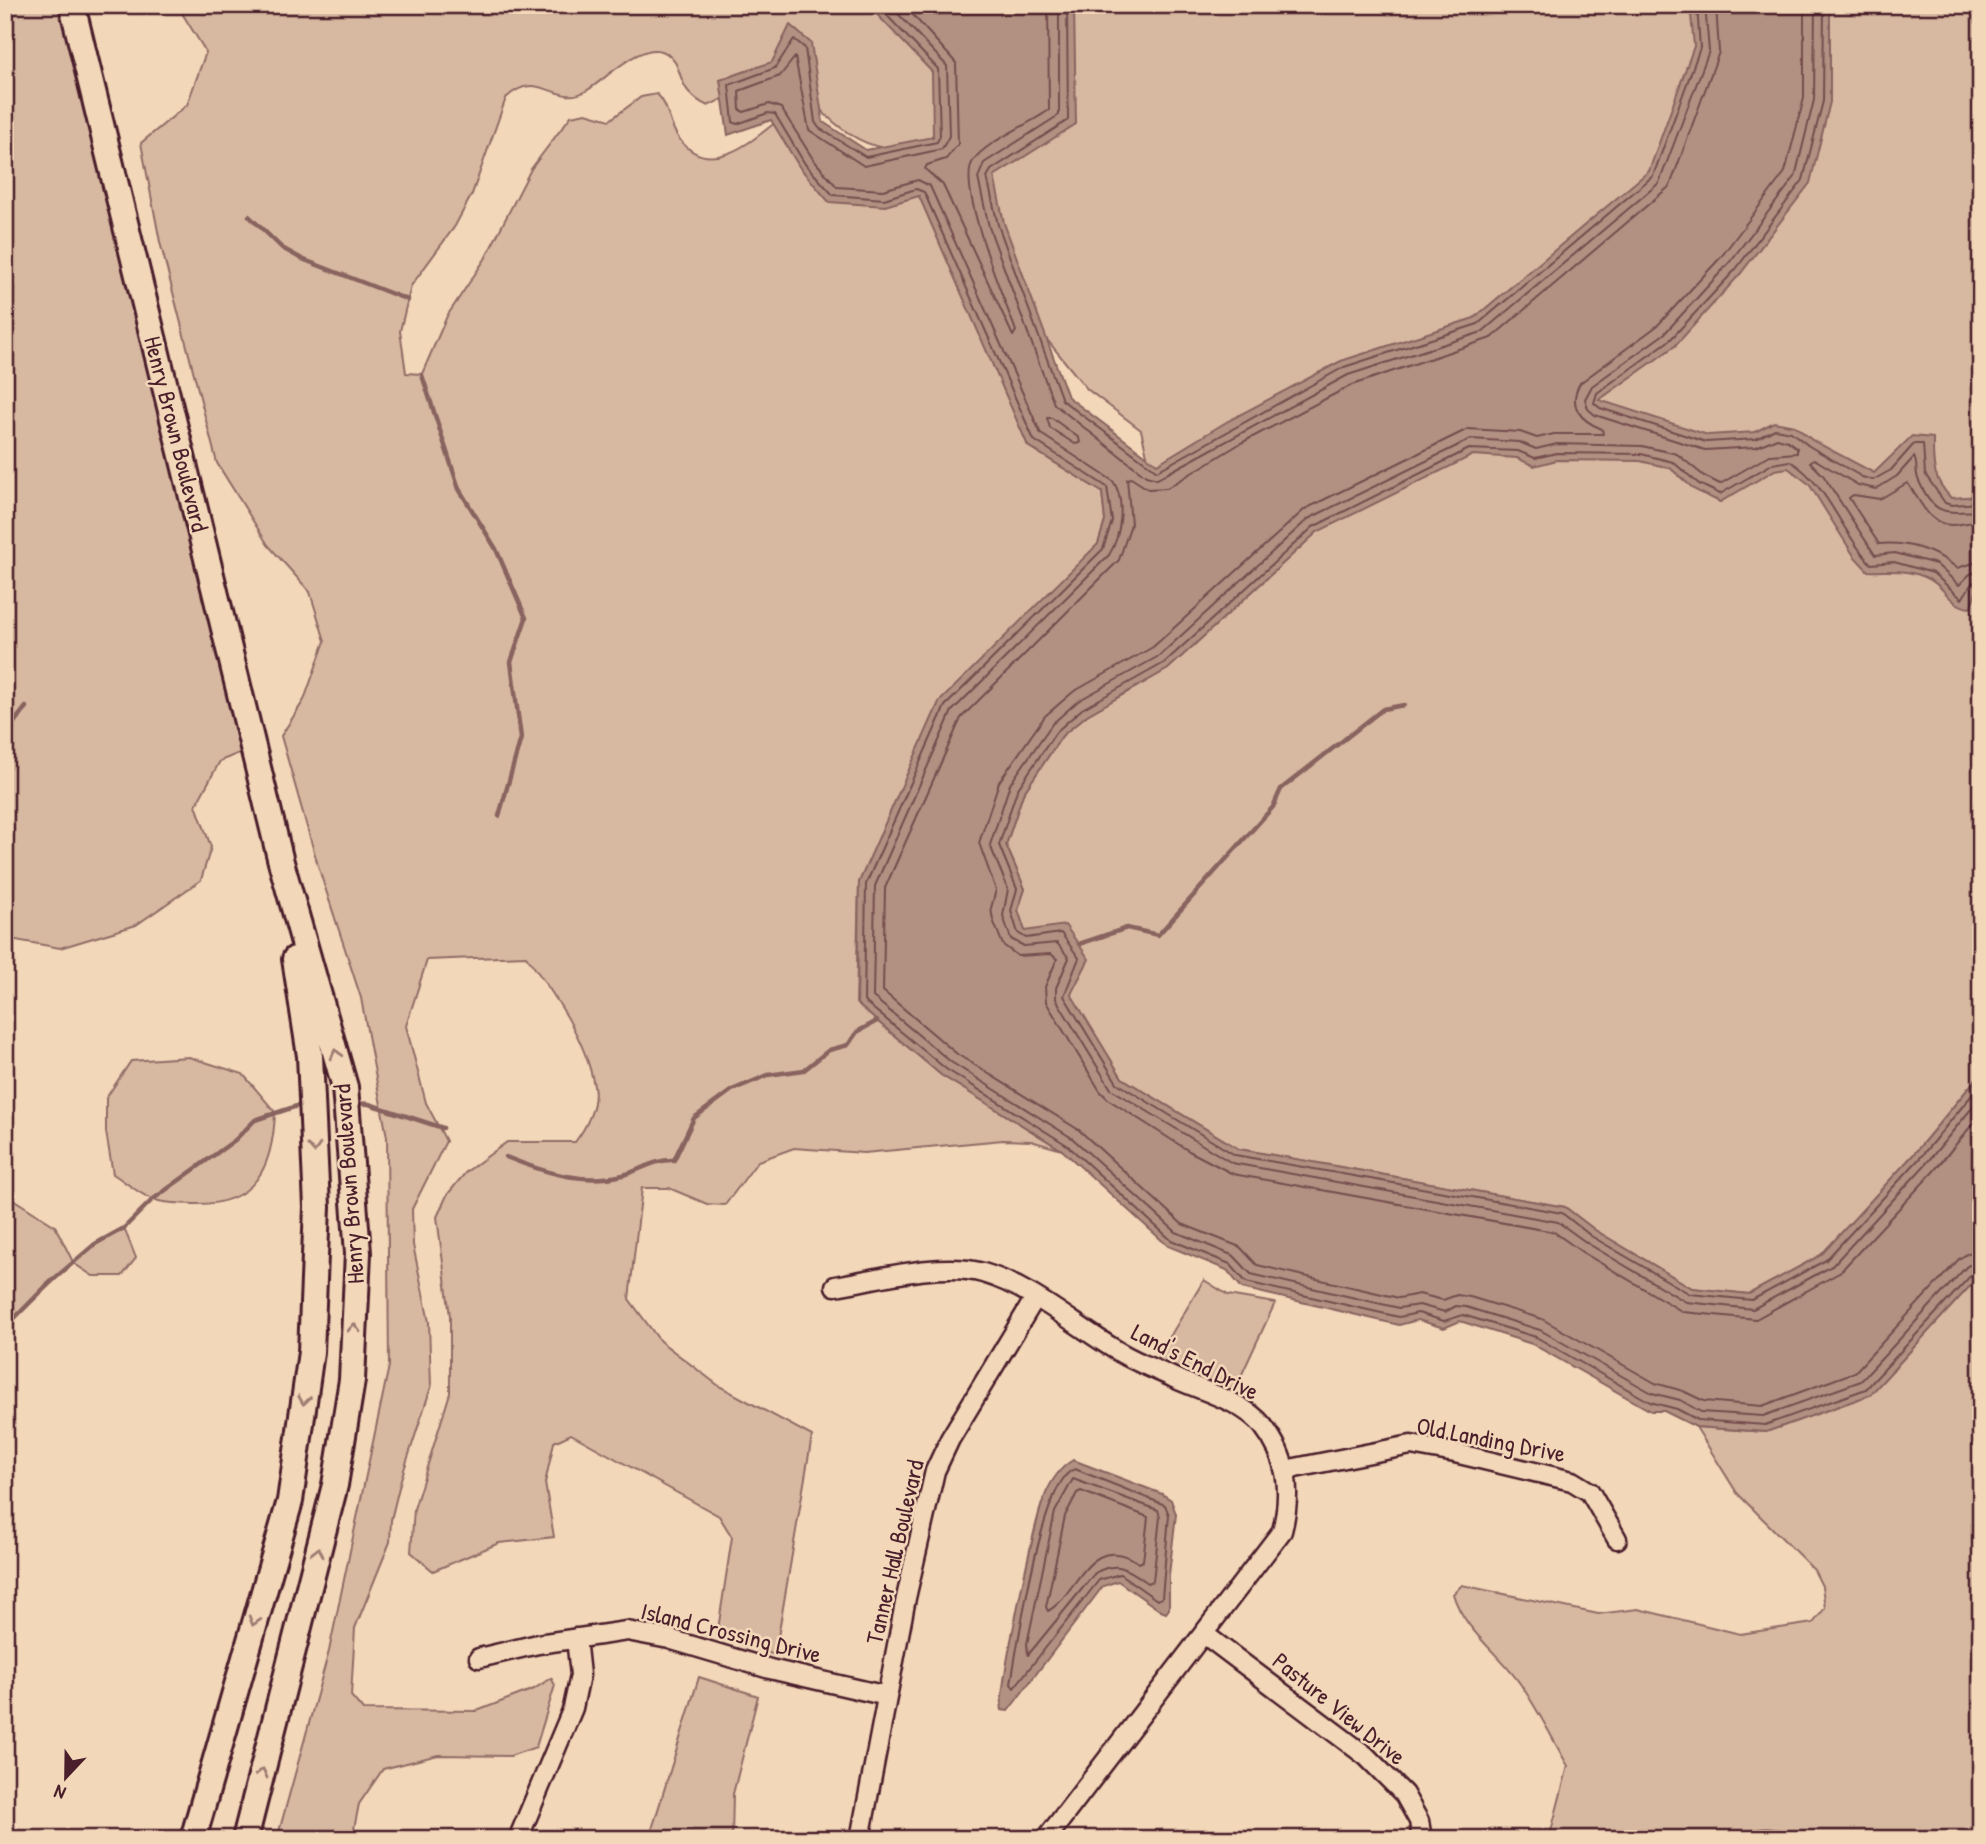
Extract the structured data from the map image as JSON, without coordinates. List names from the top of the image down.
{
  "streets": {
    "main road": ["Henry Brown Boulevard"],
    "street": [
      "Land's End Drive",
      "Old Landing Drive",
      "Tanner Hall Boulevard",
      "Island Crossing Drive",
      "Pasture View Drive"
    ]
  },
  "crossings": [
    ["Land's End Drive", "Old Landing Drive"],
    ["Land's End Drive", "Tanner Hall Boulevard"],
    ["Land's End Drive", "Pasture View Drive"],
    ["Tanner Hall Boulevard", "Island Crossing Drive"]
  ],
  "north": "bottom"
}
